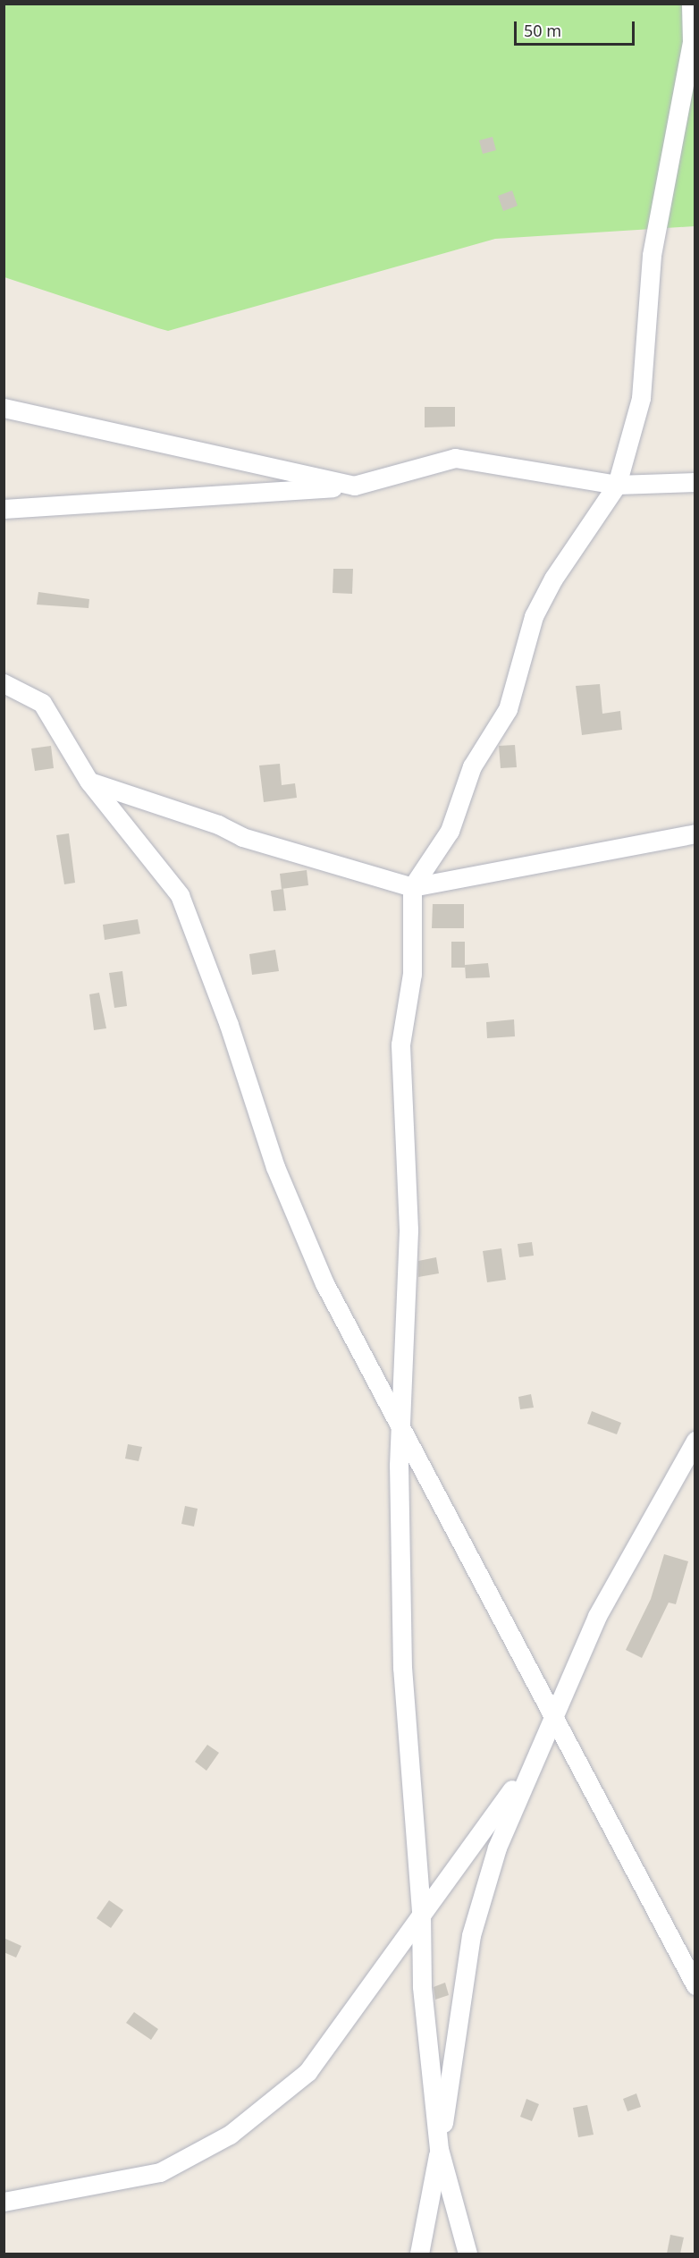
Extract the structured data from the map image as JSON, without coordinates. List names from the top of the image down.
{
  "scale_bar": "50 m"
}
